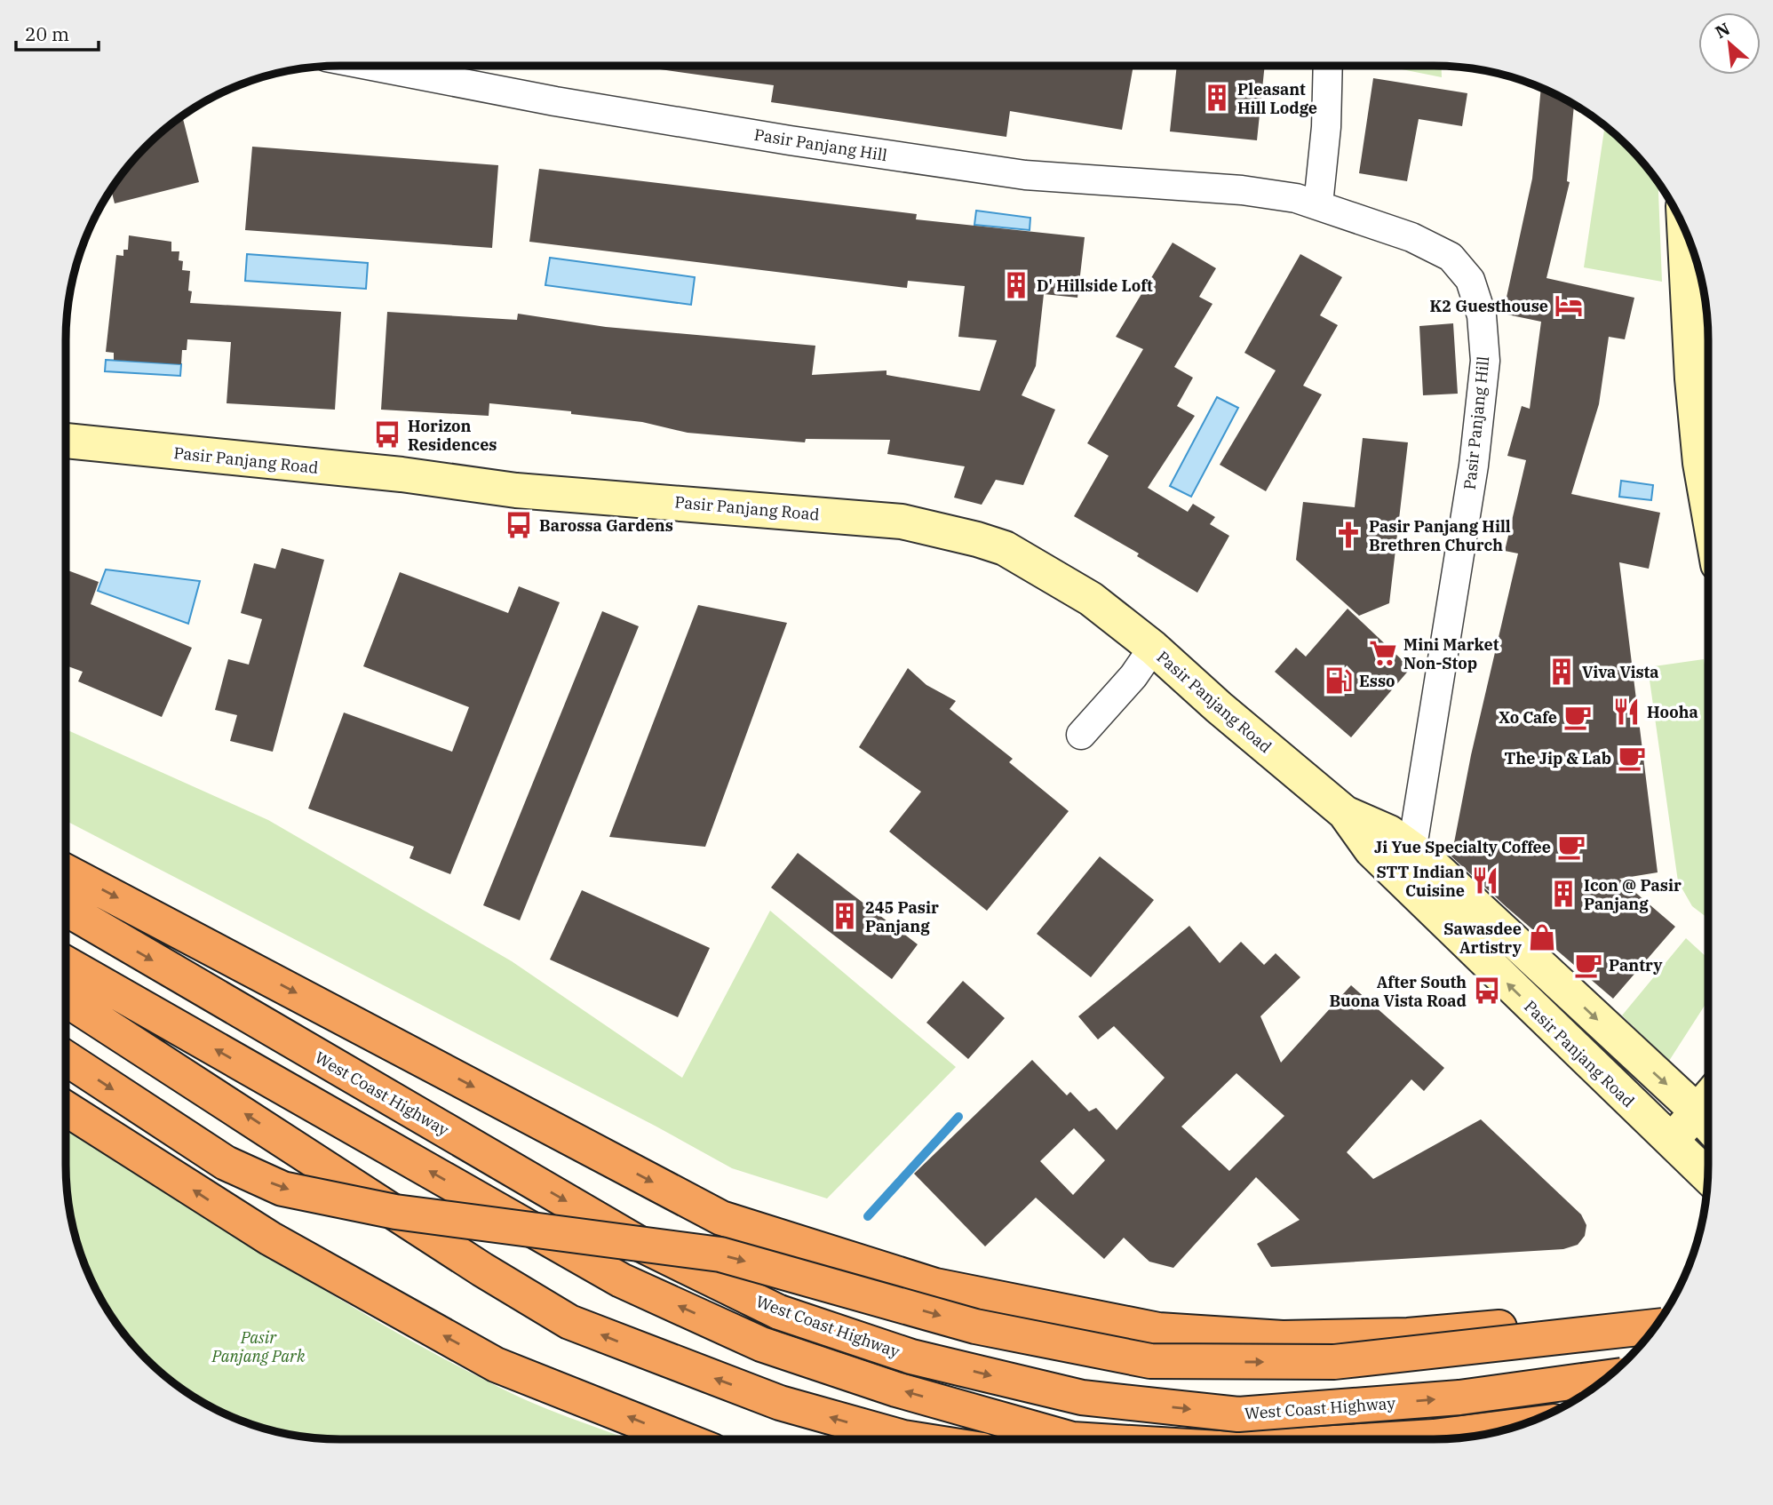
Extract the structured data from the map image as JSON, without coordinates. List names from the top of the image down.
{
  "streets": {
    "highway": ["West Coast Highway"],
    "main road": ["Pasir Panjang Road"],
    "street": ["Pasir Panjang Hill"]
  },
  "crossings": [
    ["Pasir Panjang Hill", "Pasir Panjang Road"]
  ],
  "parks": ["Pasir Panjang Park"],
  "places": {
    "building": [
      "Pleasant Hill Lodge",
      "D' Hillside Loft",
      "Viva Vista",
      "Icon @ Pasir Panjang",
      "245 Pasir Panjang"
    ],
    "hotel": ["K2 Guesthouse"],
    "bus stop": ["Horizon Residences", "Barossa Gardens", "After South Buona Vista Road"],
    "church": ["Pasir Panjang Hill Brethren Church"],
    "supermarket": ["Mini Market Non-Stop"],
    "fuel station": ["Esso"],
    "restaurant": ["Hooha", "STT Indian Cuisine"],
    "cafe": [
      "Xo Cafe",
      "The Jip & Lab",
      "Ji Yue Specialty Coffee",
      "Pantry"
    ],
    "shop": ["Sawasdee Artistry"]
  },
  "scale_bar": "20 m",
  "north": "top left"
}
